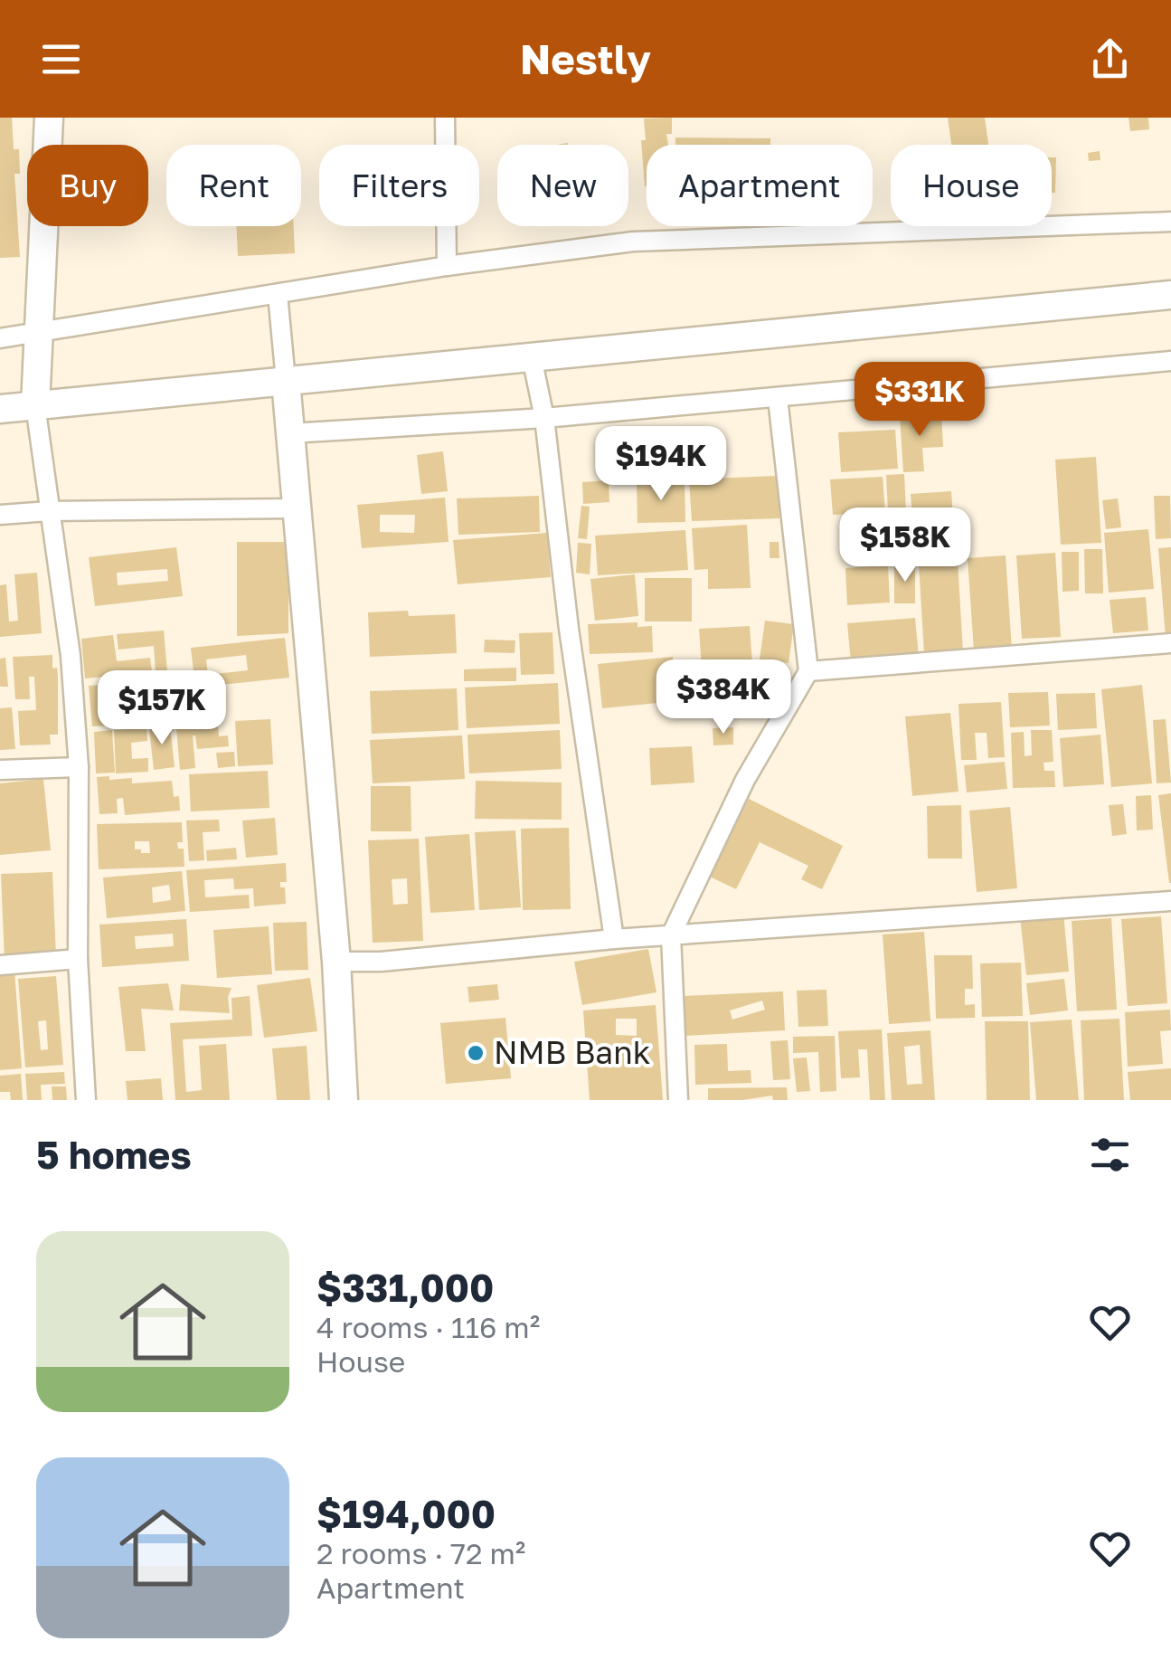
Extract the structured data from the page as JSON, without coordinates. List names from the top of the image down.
{
  "places": ["NMB Bank"],
  "page": {
    "header": "Nestly",
    "chip": [
      "Buy",
      "Rent",
      "Filters",
      "New",
      "Apartment",
      "House"
    ],
    "price": [
      "$331K",
      "$194K",
      "$158K",
      "$384K",
      "$157K"
    ],
    "heading": "5 homes",
    "list": [
      {
        "name": "$331,000",
        "note": "4 rooms · 116 m² · House"
      },
      {
        "name": "$194,000",
        "note": "2 rooms · 72 m² · Apartment"
      }
    ]
  }
}
